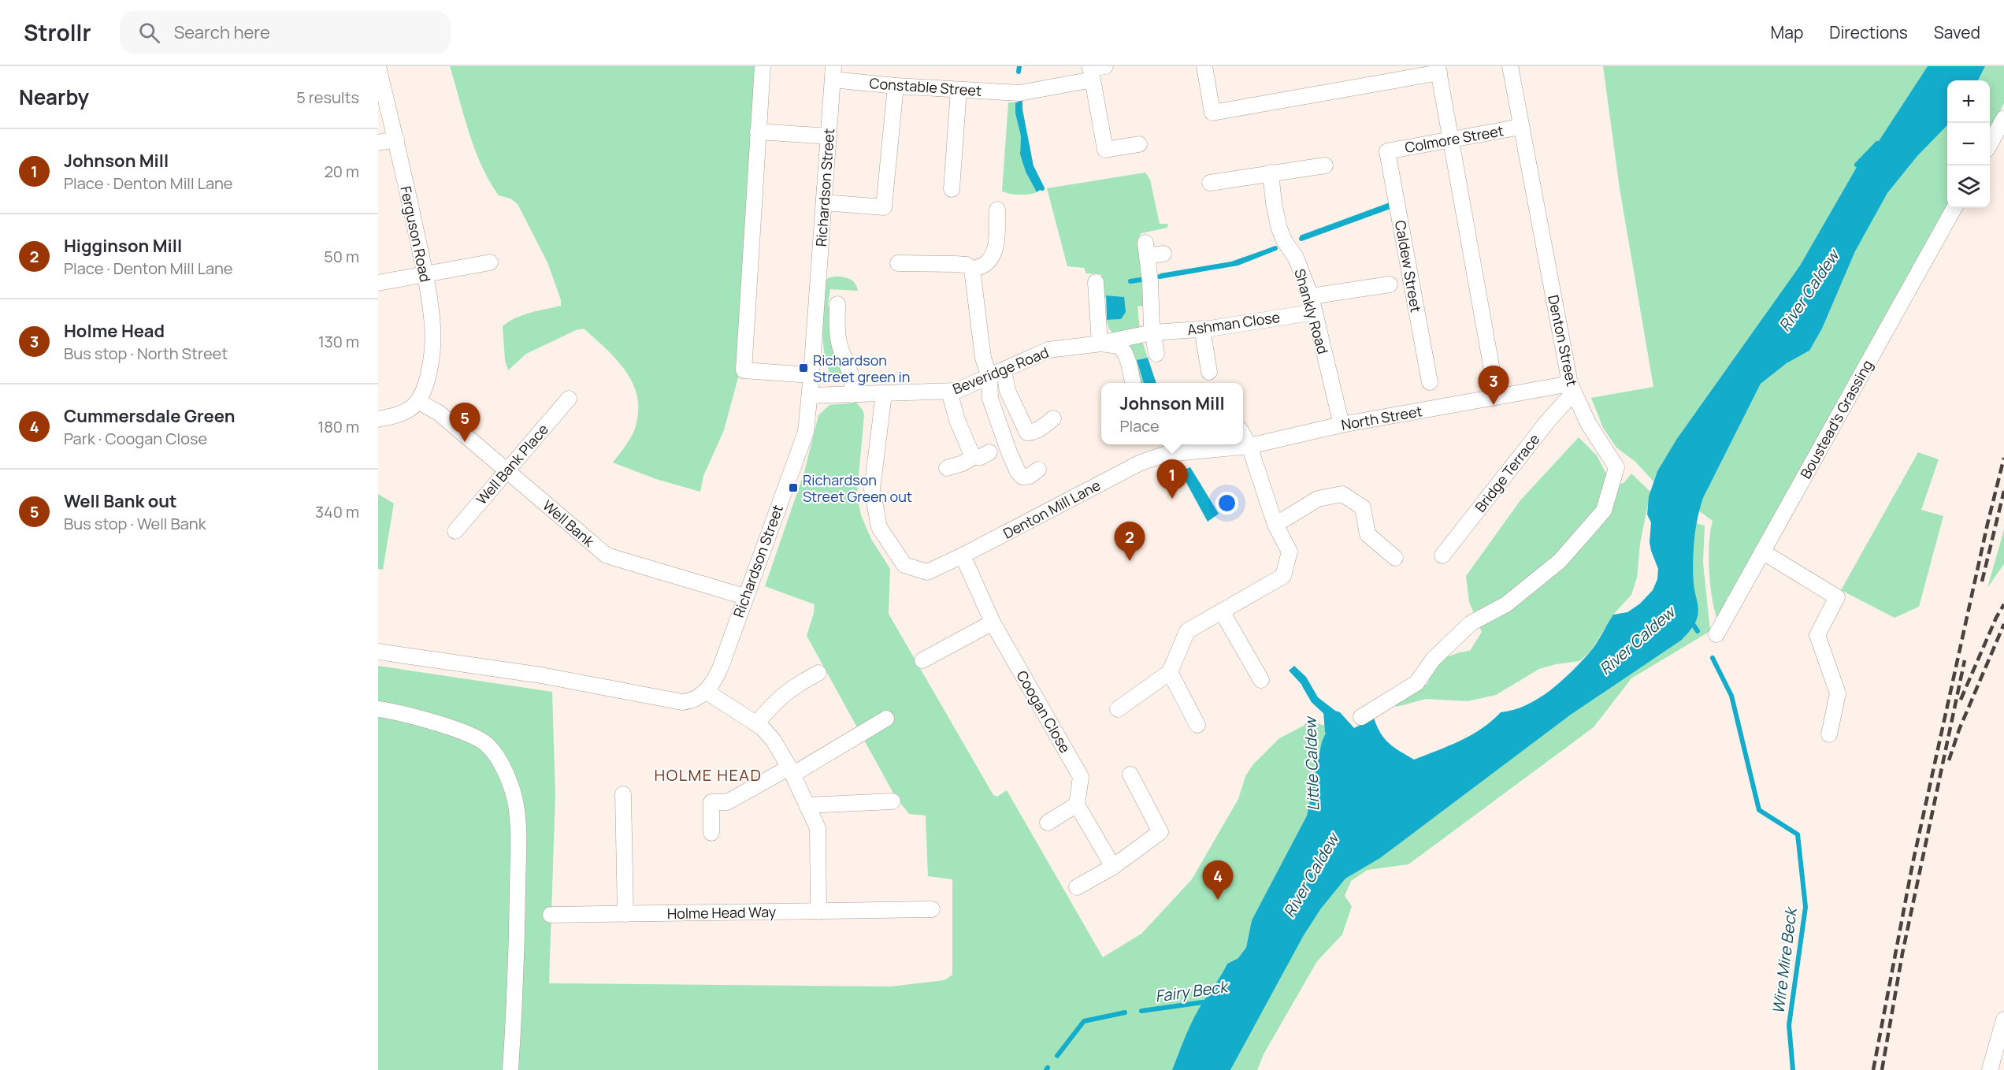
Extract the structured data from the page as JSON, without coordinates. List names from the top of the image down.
{
  "streets": {
    "street": [
      "Constable Street",
      "Colmore Street",
      "Richardson Street",
      "Ferguson Road",
      "Caldew Street",
      "Shankly Road",
      "Ashman Close",
      "Denton Street",
      "Beveridge Road",
      "North Street",
      "Boustead's Grassing",
      "Well Bank Place",
      "Bridge Terrace",
      "Denton Mill Lane",
      "Well Bank",
      "Coogan Close",
      "Holme Head Way"
    ]
  },
  "crossings": [
    ["Constable Street", "Richardson Street"],
    ["Colmore Street", "Caldew Street"],
    ["Colmore Street", "Denton Street"],
    ["Richardson Street", "Beveridge Road"],
    ["Richardson Street", "Well Bank"],
    ["Ferguson Road", "Well Bank"],
    ["Shankly Road", "Ashman Close"],
    ["Shankly Road", "North Street"],
    ["Ashman Close", "Beveridge Road"],
    ["Denton Street", "North Street"],
    ["Denton Street", "Bridge Terrace"],
    ["North Street", "Bridge Terrace"],
    ["North Street", "Denton Mill Lane"],
    ["Well Bank Place", "Well Bank"],
    ["Denton Mill Lane", "Coogan Close"]
  ],
  "districts": ["HOLME HEAD"],
  "water": [
    "River Caldew",
    "Little Caldew",
    "Wire Mire Beck",
    "Fairy Beck"
  ],
  "places": {
    "transit": ["Richardson Street green in", "Richardson Street Green out"]
  },
  "page": {
    "header": "Strollr",
    "search": "Search here",
    "nav": ["Map", "Directions", "Saved"],
    "heading": ["Nearby", "5 results"],
    "map_buttons": ["+", "−"],
    "list": [
      {
        "mark": "1",
        "name": "Johnson Mill",
        "note": "Place · Denton Mill Lane",
        "value": "20 m"
      },
      {
        "mark": "2",
        "name": "Higginson Mill",
        "note": "Place · Denton Mill Lane",
        "value": "50 m"
      },
      {
        "mark": "3",
        "name": "Holme Head",
        "note": "Bus stop · North Street",
        "value": "130 m"
      },
      {
        "mark": "4",
        "name": "Cummersdale Green",
        "note": "Park · Coogan Close",
        "value": "180 m"
      },
      {
        "mark": "5",
        "name": "Well Bank out",
        "note": "Bus stop · Well Bank",
        "value": "340 m"
      }
    ],
    "pins": [
      "3",
      "5",
      "1",
      "2",
      "4"
    ],
    "popup": ["Johnson Mill", "Place"]
  }
}
